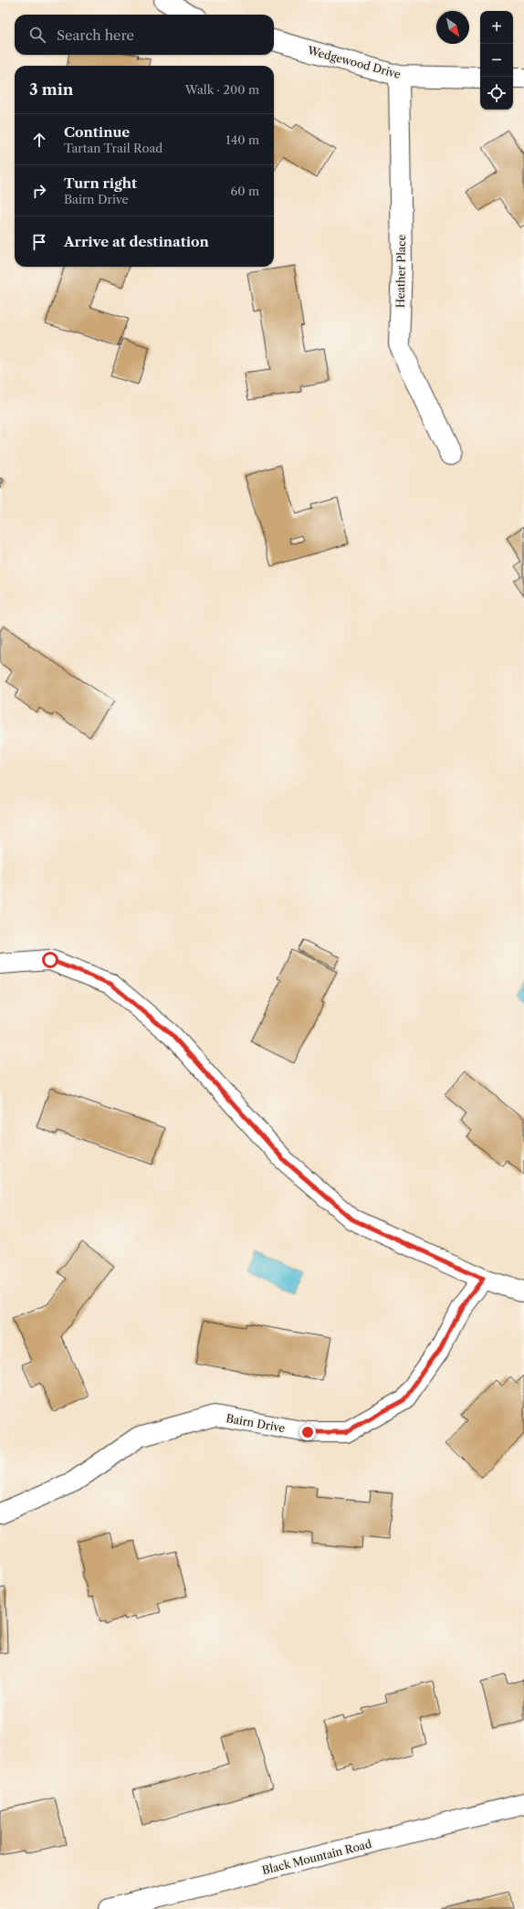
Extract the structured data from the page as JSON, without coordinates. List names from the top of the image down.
{
  "streets": {
    "street": [
      "Wedgewood Drive",
      "Heather Place",
      "Bairn Drive",
      "Black Mountain Road"
    ]
  },
  "crossings": [
    ["Wedgewood Drive", "Heather Place"]
  ],
  "north": "bottom right",
  "page": {
    "map_buttons": ["+", "−"],
    "search": "Search here",
    "heading": ["3 min", "Walk · 200 m"],
    "list": [
      ["Continue", "Tartan Trail Road", "140 m"],
      ["Turn right", "Bairn Drive", "60 m"],
      "Arrive at destination"
    ]
  }
}
